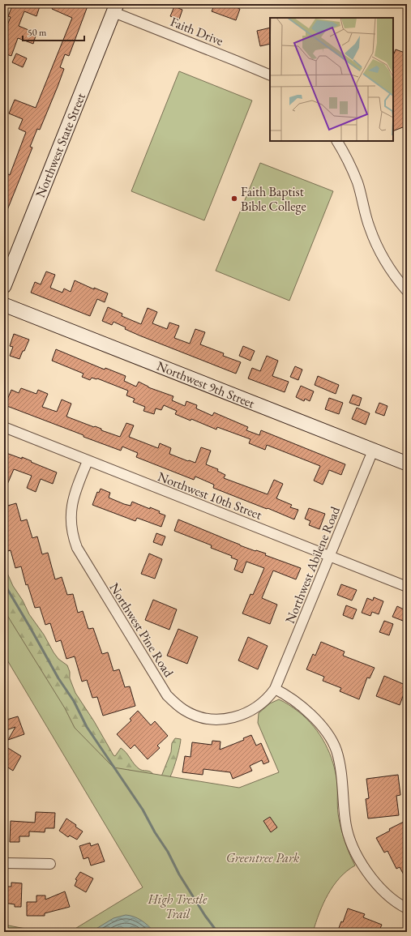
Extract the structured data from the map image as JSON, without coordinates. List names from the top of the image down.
{
  "streets": {
    "street": [
      "Faith Drive",
      "Northwest State Street",
      "Northwest 9th Street",
      "Northwest 10th Street",
      "Northwest Abilene Road",
      "Northwest Pine Road"
    ]
  },
  "crossings": [
    ["Faith Drive", "Northwest State Street"],
    ["Northwest 9th Street", "Northwest Abilene Road"],
    ["Northwest 10th Street", "Northwest Abilene Road"],
    ["Northwest 10th Street", "Northwest Pine Road"],
    ["Northwest Abilene Road", "Northwest Pine Road"]
  ],
  "parks": ["Greentree Park", "High Trestle Trail"],
  "places": ["Faith Baptist Bible College"],
  "scale_bar": "50 m"
}
